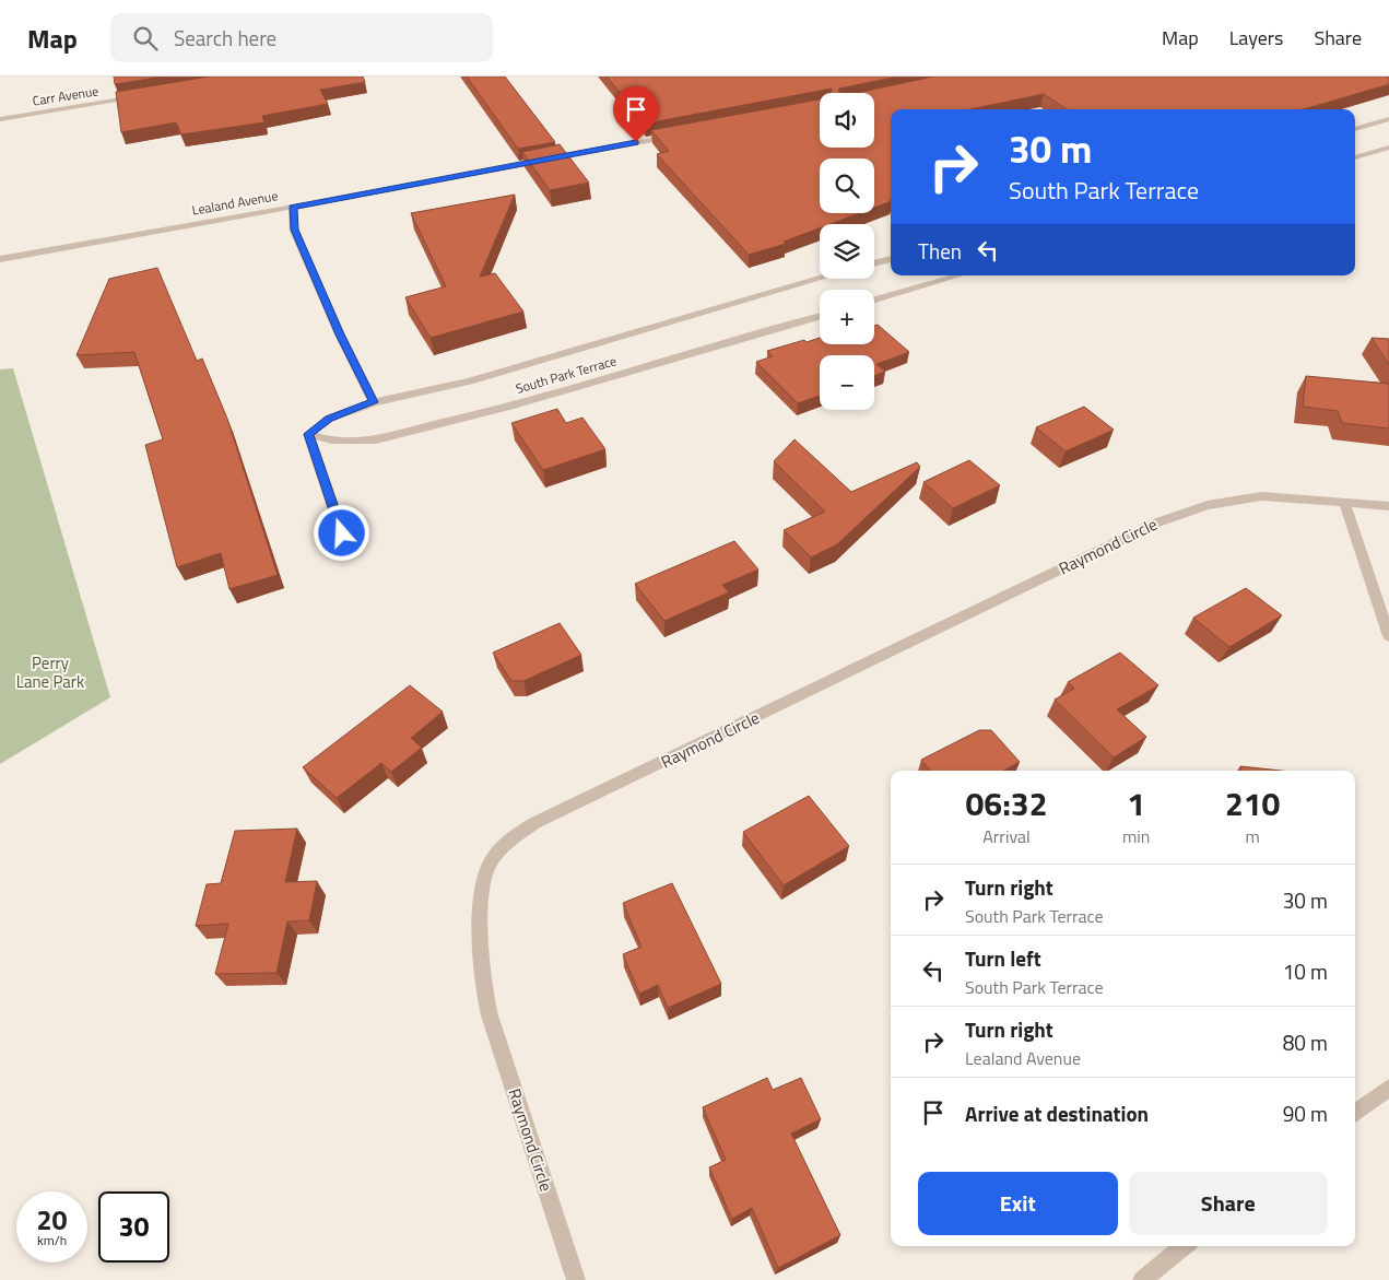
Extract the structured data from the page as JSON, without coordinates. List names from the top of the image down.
{
  "streets": {
    "street": [
      "Carr Avenue",
      "Lealand Avenue",
      "South Park Terrace",
      "Raymond Circle"
    ]
  },
  "parks": ["Perry Lane Park"],
  "page": {
    "header": "Map",
    "search": "Search here",
    "nav": ["Map", "Layers", "Share"],
    "map_buttons": ["+", "−"],
    "turn": ["30 m", "South Park Terrace"],
    "then": "Then",
    "eta": [
      "06:32",
      "Arrival",
      "1",
      "min",
      "210",
      "m"
    ],
    "list": [
      {
        "name": "Turn right",
        "note": "South Park Terrace",
        "value": "30 m"
      },
      {
        "name": "Turn left",
        "note": "South Park Terrace",
        "value": "10 m"
      },
      {
        "name": "Turn right",
        "note": "Lealand Avenue",
        "value": "80 m"
      },
      {
        "name": "Arrive at destination",
        "value": "90 m"
      }
    ],
    "buttons": ["Exit", "Share"],
    "speed": "20 km/h",
    "limit": "30"
  }
}
